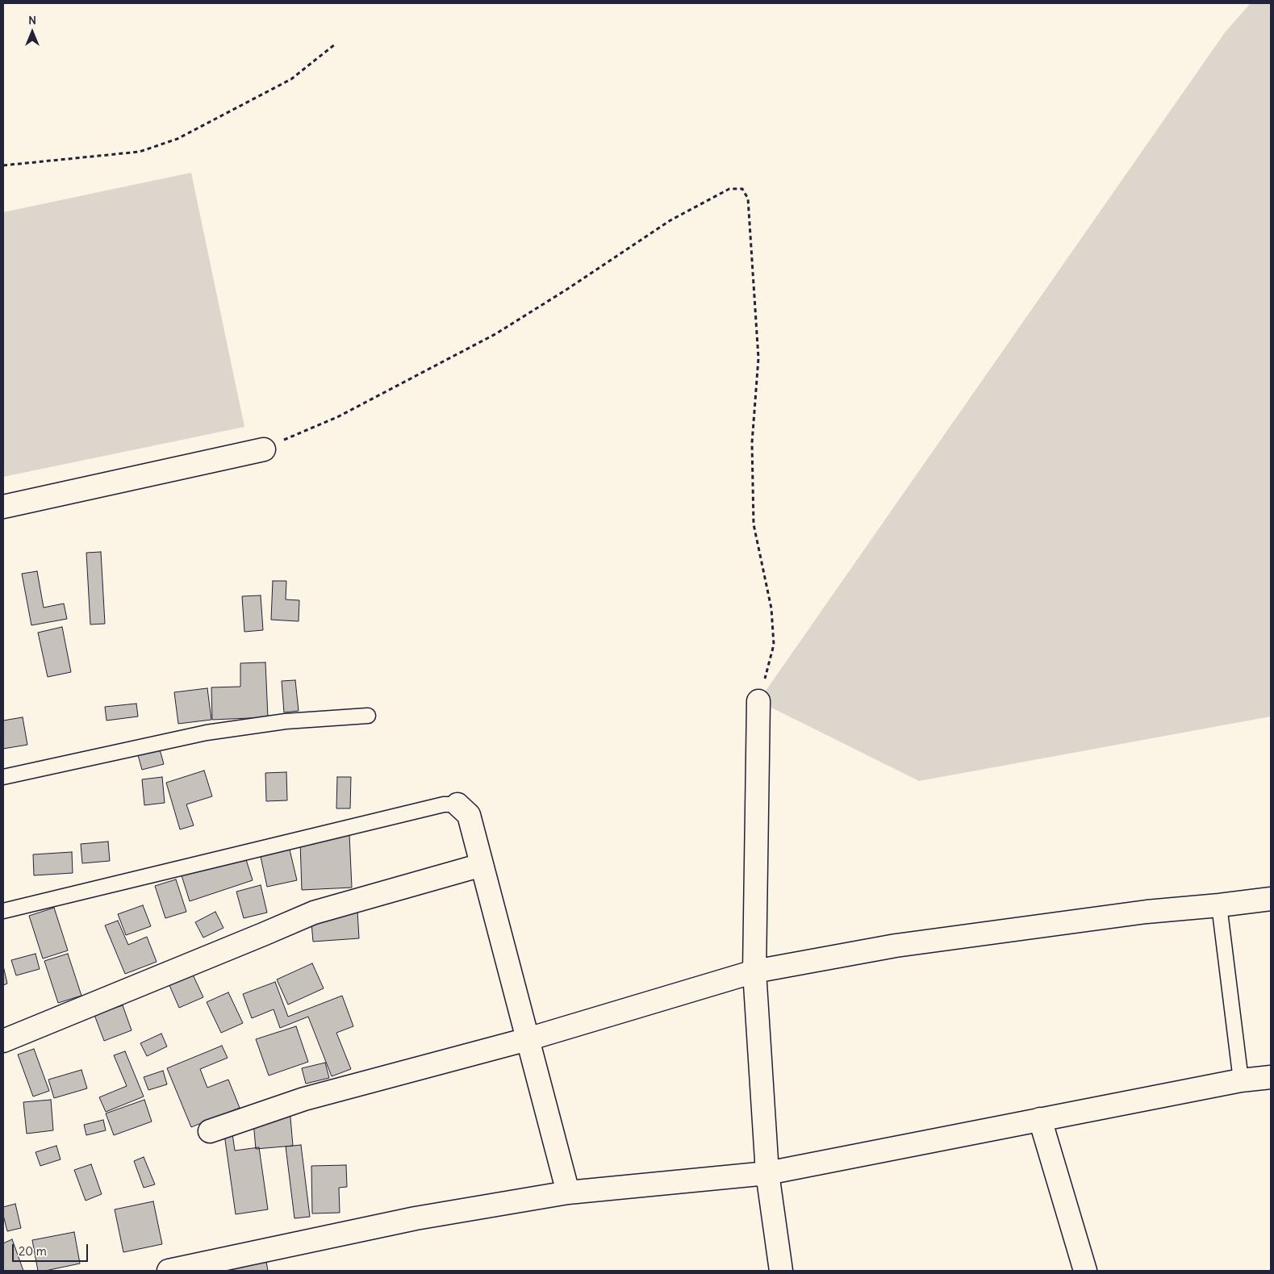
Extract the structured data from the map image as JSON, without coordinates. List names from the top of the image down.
{
  "scale_bar": "20 m",
  "north": "top"
}
